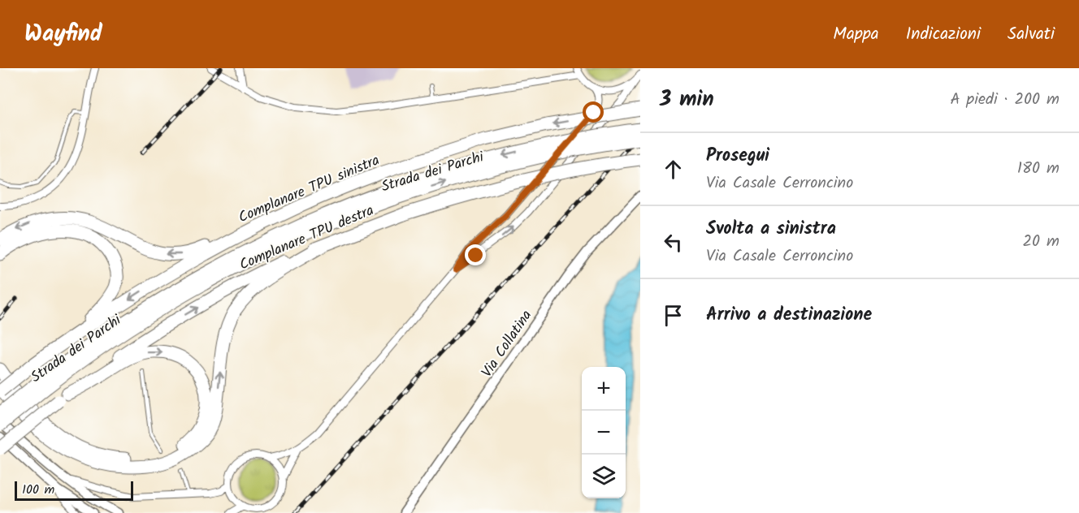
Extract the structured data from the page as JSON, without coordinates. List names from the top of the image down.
{
  "streets": {
    "highway": ["Strada dei Parchi", "Complanare TPU sinistra", "Complanare TPU destra"],
    "street": ["Via Collatina"]
  },
  "one_way": ["Complanare TPU sinistra", "Complanare TPU destra"],
  "scale_bar": "100 m",
  "page": {
    "header": "Wayfind",
    "nav": ["Mappa", "Indicazioni", "Salvati"],
    "heading": ["3 min", "A piedi · 200 m"],
    "list": [
      ["Prosegui", "Via Casale Cerroncino", "180 m"],
      ["Svolta a sinistra", "Via Casale Cerroncino", "20 m"],
      "Arrivo a destinazione"
    ],
    "map_buttons": ["+", "−"],
    "scale": "100 m"
  }
}
